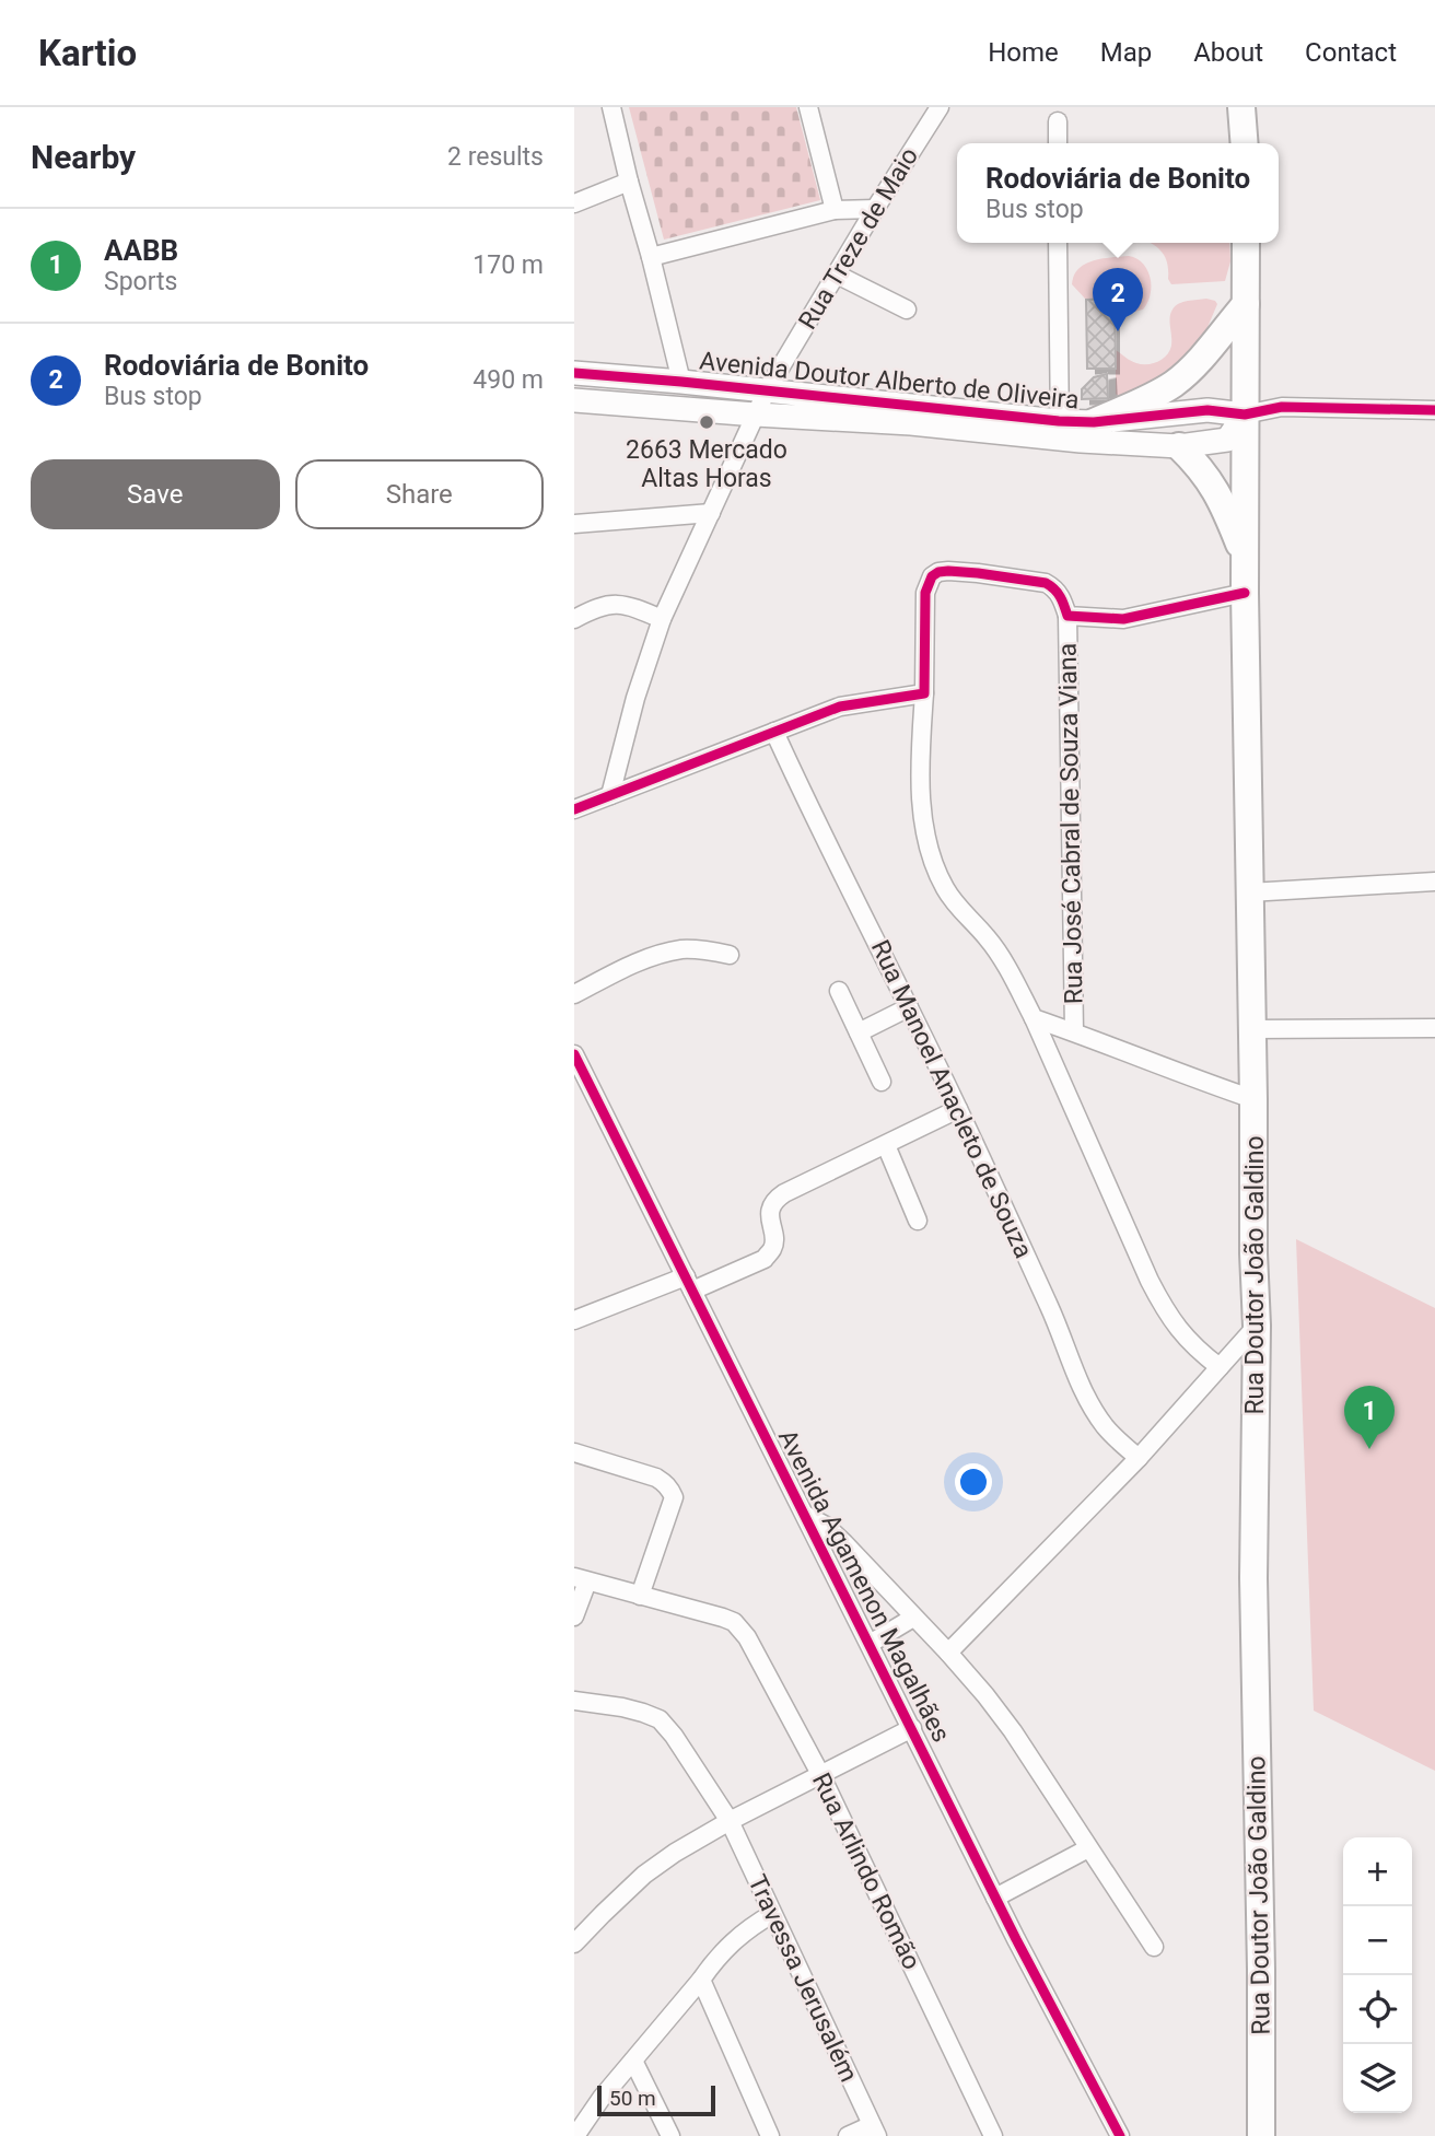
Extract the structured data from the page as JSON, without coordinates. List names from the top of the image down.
{
  "streets": {
    "main road": ["Rua Doutor João Galdino"],
    "street": [
      "Rua Treze de Maio",
      "Avenida Doutor Alberto de Oliveira",
      "Rua José Cabral de Souza Viana",
      "Rua Manoel Anacleto de Souza",
      "Avenida Agamenon Magalhães",
      "Rua Arlindo Romão",
      "Travessa Jerusalém"
    ]
  },
  "crossings": [
    ["Rua Treze de Maio", "Avenida Doutor Alberto de Oliveira"],
    ["Avenida Doutor Alberto de Oliveira", "Rua Doutor João Galdino"]
  ],
  "places": ["2663 Mercado Altas Horas"],
  "scale_bar": "50 m",
  "page": {
    "header": "Kartio",
    "nav": [
      "Home",
      "Map",
      "About",
      "Contact"
    ],
    "heading": ["Nearby", "2 results"],
    "popup": ["Rodoviária de Bonito", "Bus stop"],
    "list": [
      {
        "mark": "1",
        "name": "AABB",
        "note": "Sports",
        "value": "170 m"
      },
      {
        "mark": "2",
        "name": "Rodoviária de Bonito",
        "note": "Bus stop",
        "value": "490 m"
      }
    ],
    "pins": ["2", "1"],
    "buttons": ["Save", "Share"],
    "map_buttons": ["+", "−"],
    "scale": "50 m"
  }
}
